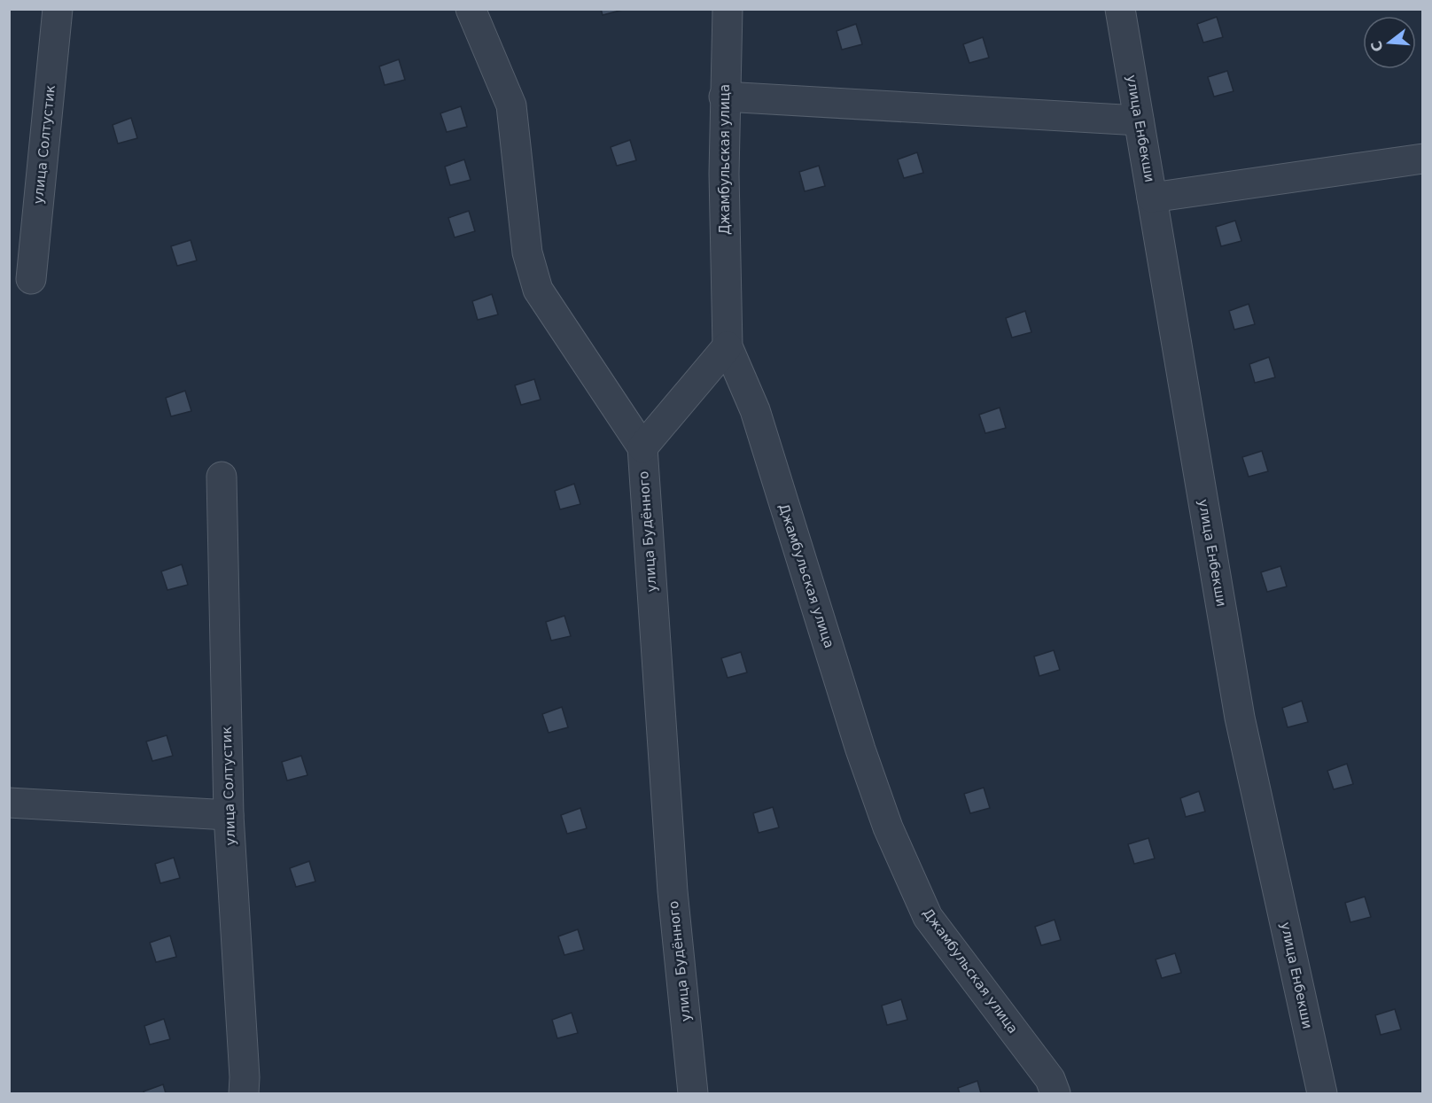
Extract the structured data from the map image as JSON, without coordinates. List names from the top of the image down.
{
  "streets": {
    "street": [
      "улица Енбекши",
      "улица Солтустик",
      "Джамбульская улица",
      "улица Будённого"
    ]
  },
  "north": "left"
}
